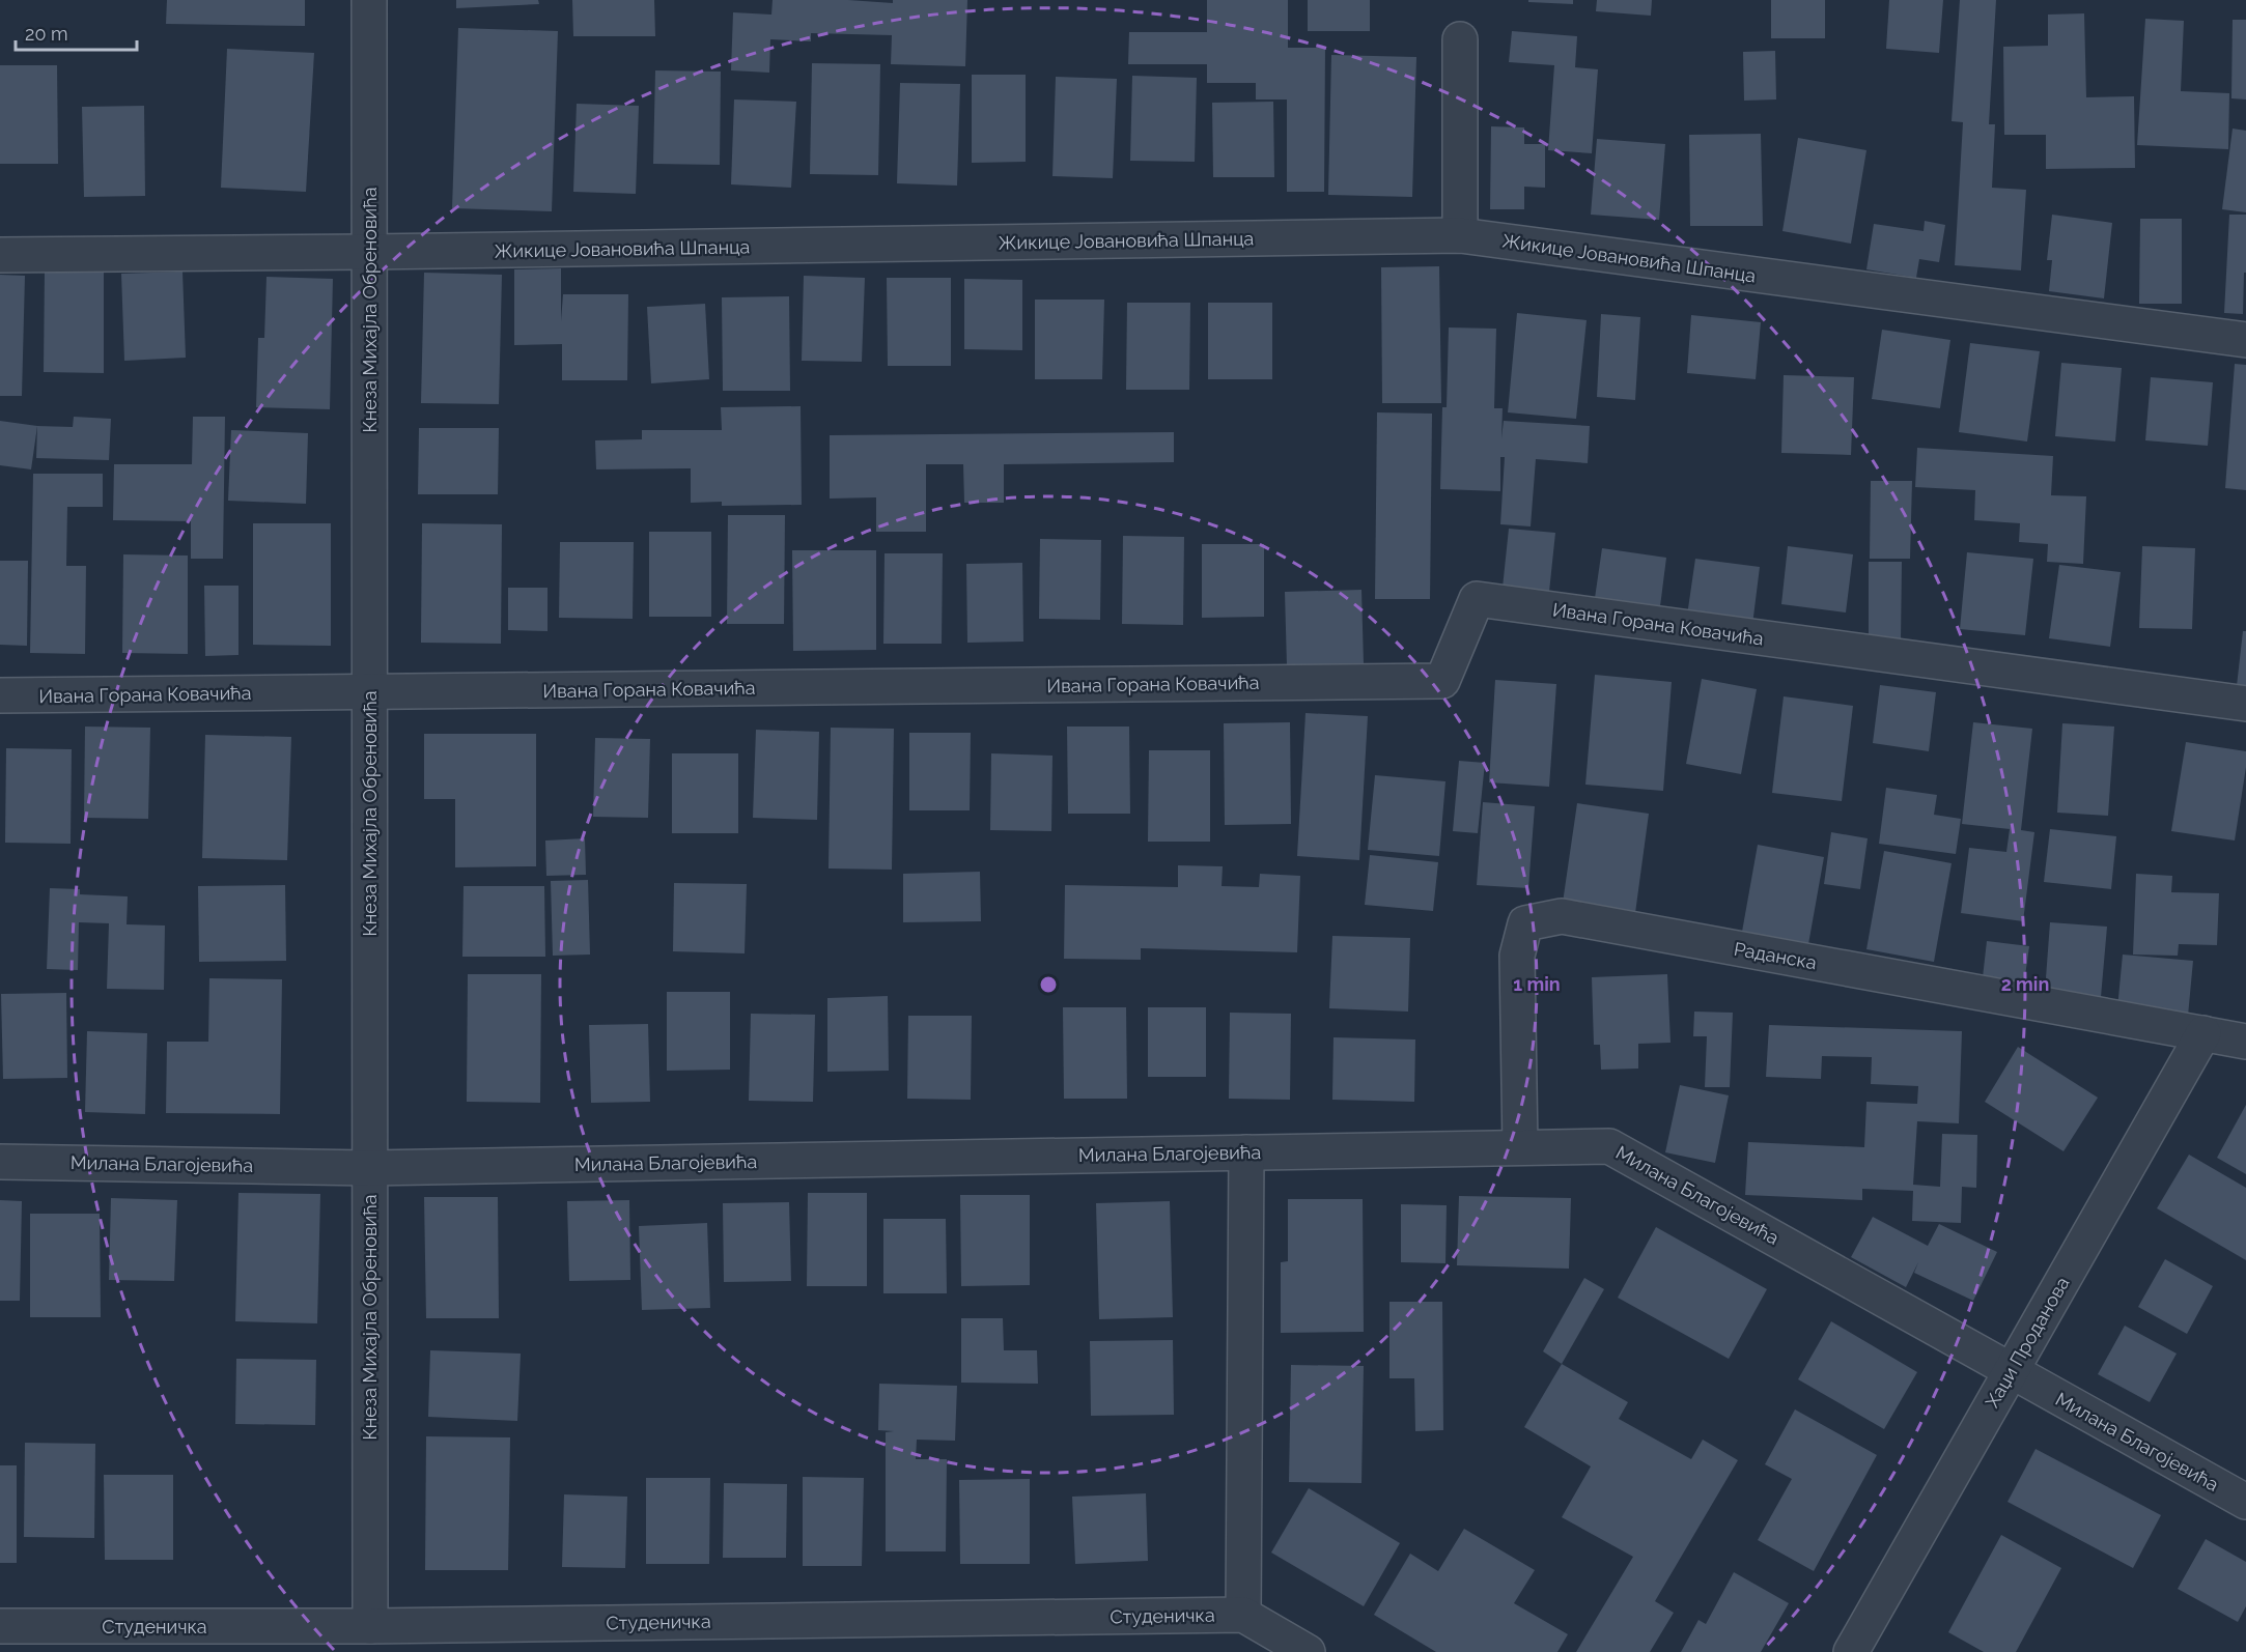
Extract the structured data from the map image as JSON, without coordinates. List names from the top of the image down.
{
  "streets": {
    "street": [
      "Жикице Јовановића Шпанца",
      "Кнеза Михајла Обреновића",
      "Ивана Горана Ковачића",
      "Раданска",
      "Милана Благојевића",
      "Хаџи Проданова",
      "Студеничка"
    ]
  },
  "crossings": [
    ["Жикице Јовановића Шпанца", "Кнеза Михајла Обреновића"],
    ["Кнеза Михајла Обреновића", "Ивана Горана Ковачића"],
    ["Кнеза Михајла Обреновића", "Милана Благојевића"],
    ["Кнеза Михајла Обреновића", "Студеничка"],
    ["Раданска", "Милана Благојевића"],
    ["Раданска", "Хаџи Проданова"],
    ["Милана Благојевића", "Хаџи Проданова"]
  ],
  "scale_bar": "20 m",
  "rings": ["1 min", "2 min"]
}
